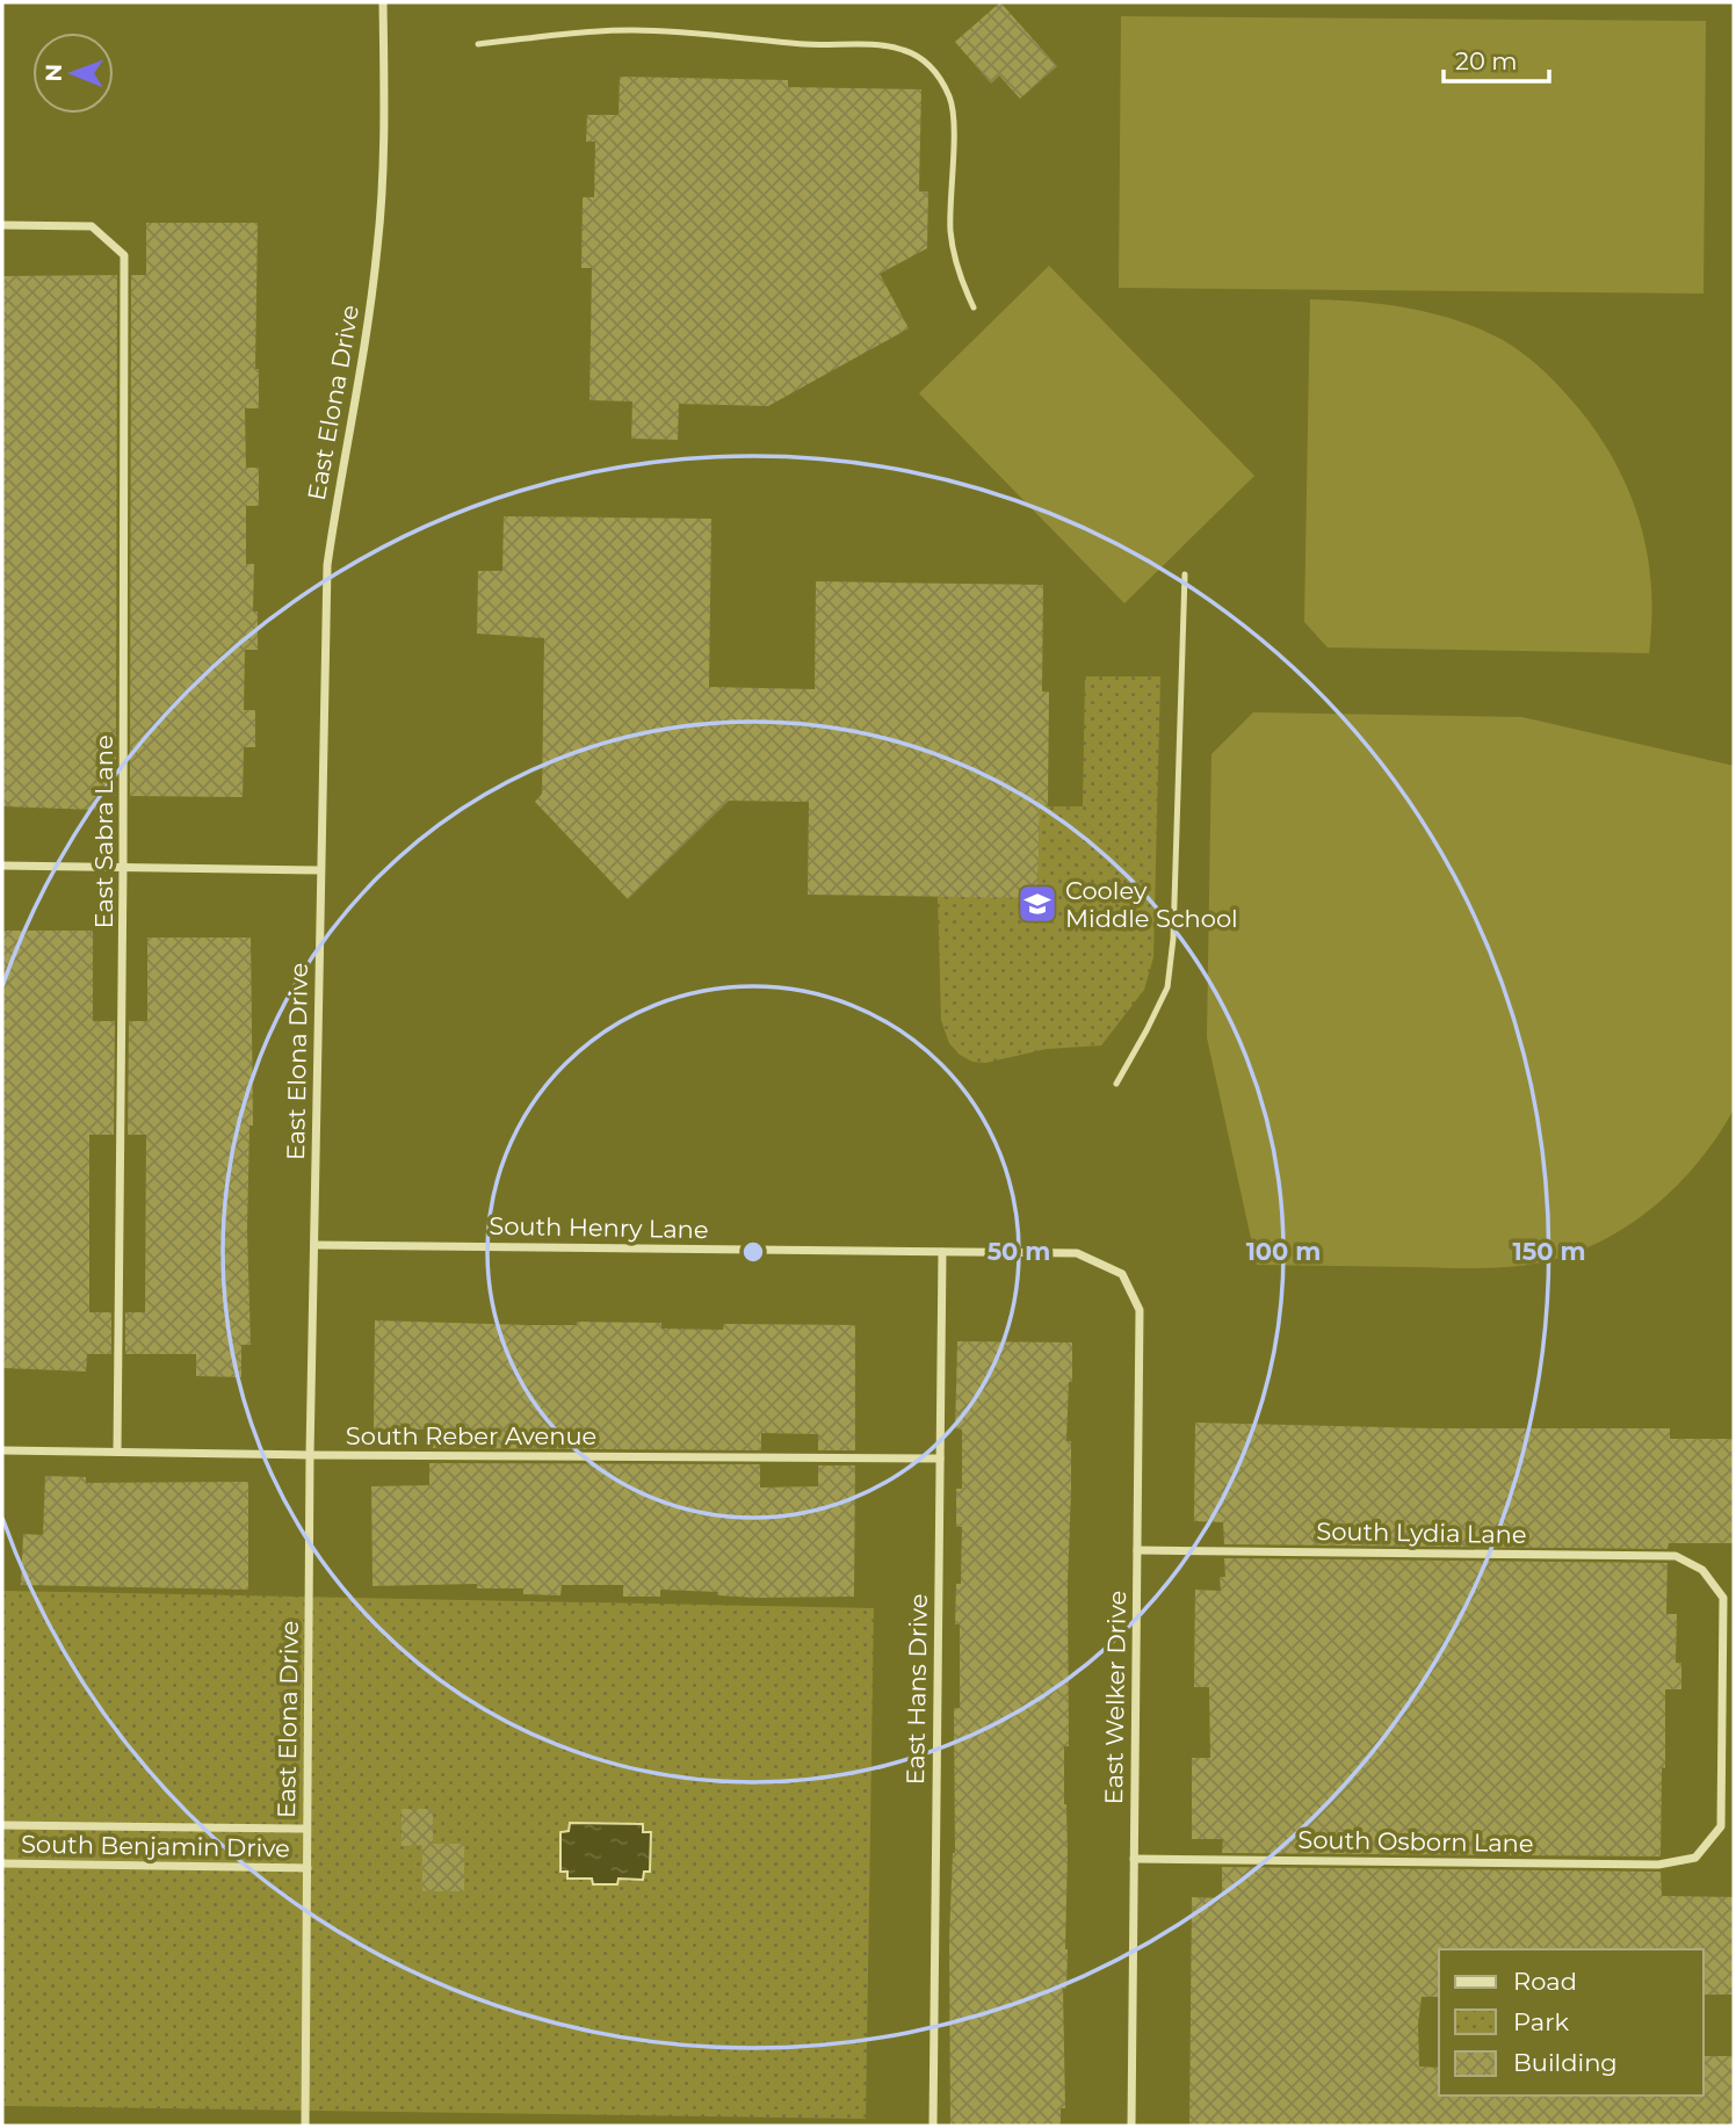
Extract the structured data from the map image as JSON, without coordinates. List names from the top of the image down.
{
  "streets": {
    "street": [
      "East Elona Drive",
      "East Sabra Lane",
      "South Henry Lane",
      "South Reber Avenue",
      "South Lydia Lane",
      "East Hans Drive",
      "East Welker Drive",
      "South Osborn Lane",
      "South Benjamin Drive"
    ]
  },
  "crossings": [
    ["East Elona Drive", "South Henry Lane"],
    ["East Elona Drive", "South Reber Avenue"],
    ["East Elona Drive", "South Benjamin Drive"],
    ["East Sabra Lane", "South Reber Avenue"],
    ["South Henry Lane", "East Hans Drive"],
    ["South Henry Lane", "East Welker Drive"],
    ["South Reber Avenue", "East Hans Drive"],
    ["South Lydia Lane", "East Welker Drive"],
    ["South Lydia Lane", "South Osborn Lane"],
    ["East Welker Drive", "South Osborn Lane"]
  ],
  "places": {
    "school or university": ["Cooley Middle School"]
  },
  "legend": ["Road", "Park", "Building"],
  "scale_bar": "20 m",
  "north": "left",
  "rings": ["50 m", "100 m", "150 m"]
}
